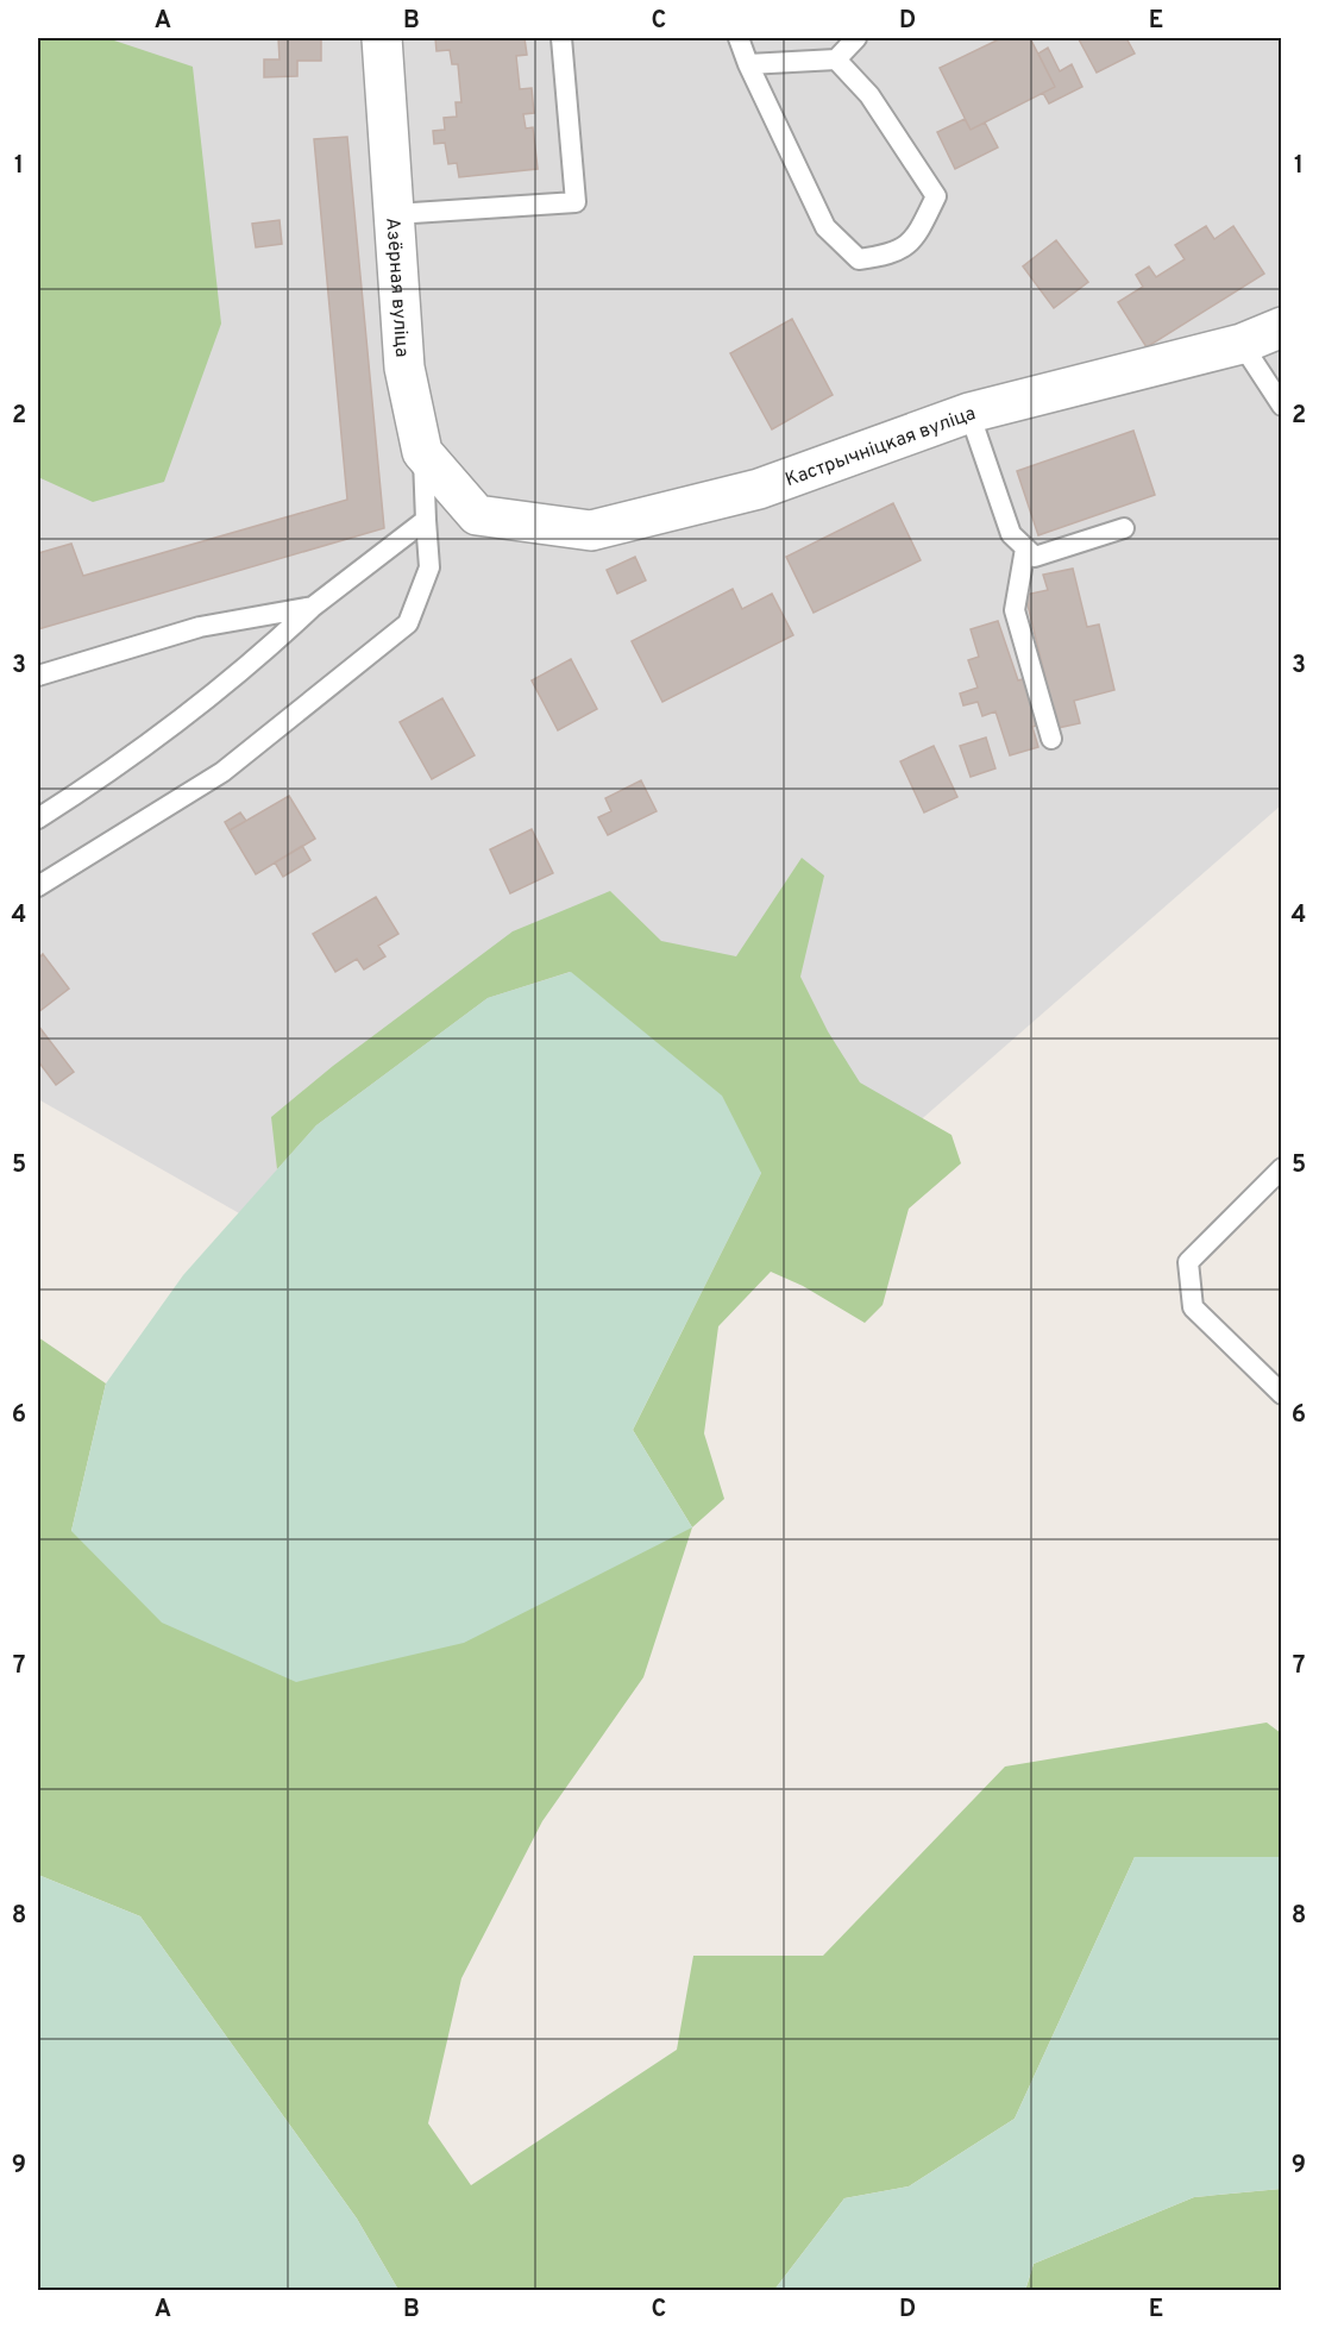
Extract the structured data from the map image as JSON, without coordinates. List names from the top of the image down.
{
  "streets": {
    "street": ["Азёрная вуліца", "Кастрычніцкая вуліца"]
  },
  "crossings": [
    ["Азёрная вуліца", "Кастрычніцкая вуліца"]
  ],
  "grid": {
    "columns": [
      "A",
      "B",
      "C",
      "D",
      "E"
    ],
    "rows": [
      "1",
      "2",
      "3",
      "4",
      "5",
      "6",
      "7",
      "8",
      "9"
    ]
  }
}
